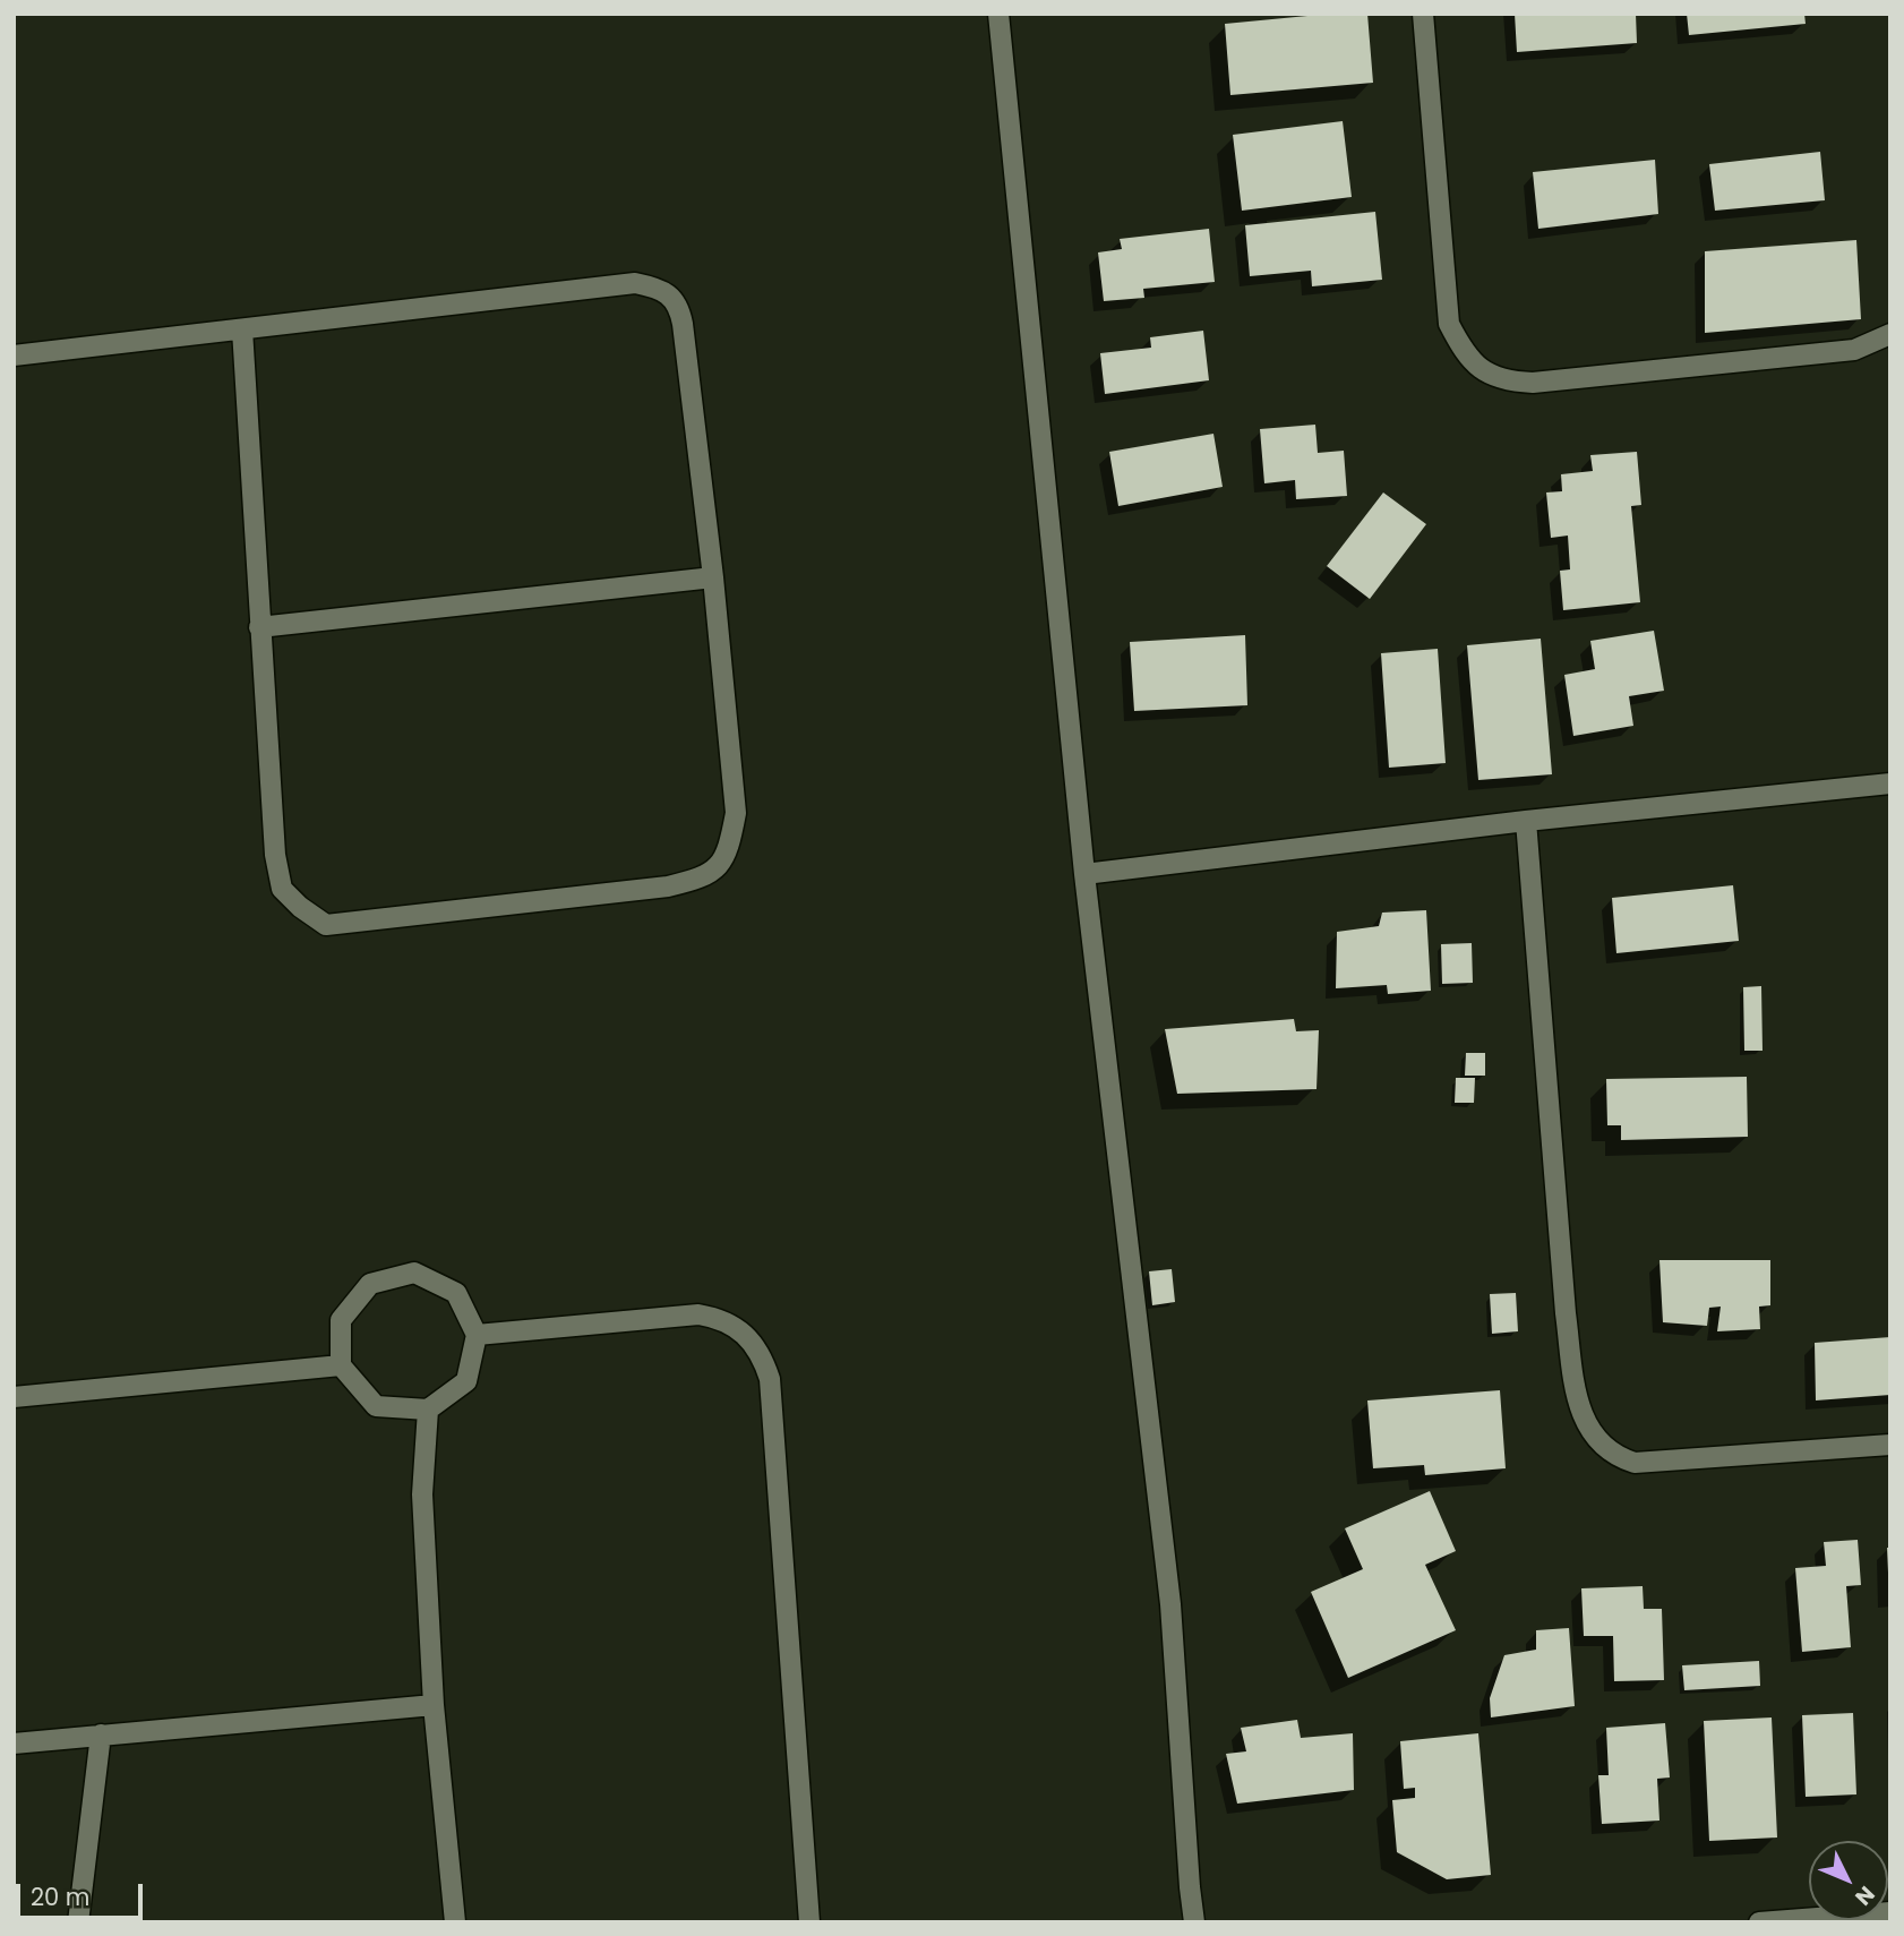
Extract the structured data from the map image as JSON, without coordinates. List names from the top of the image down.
{
  "scale_bar": "20 m",
  "north": "bottom right"
}
